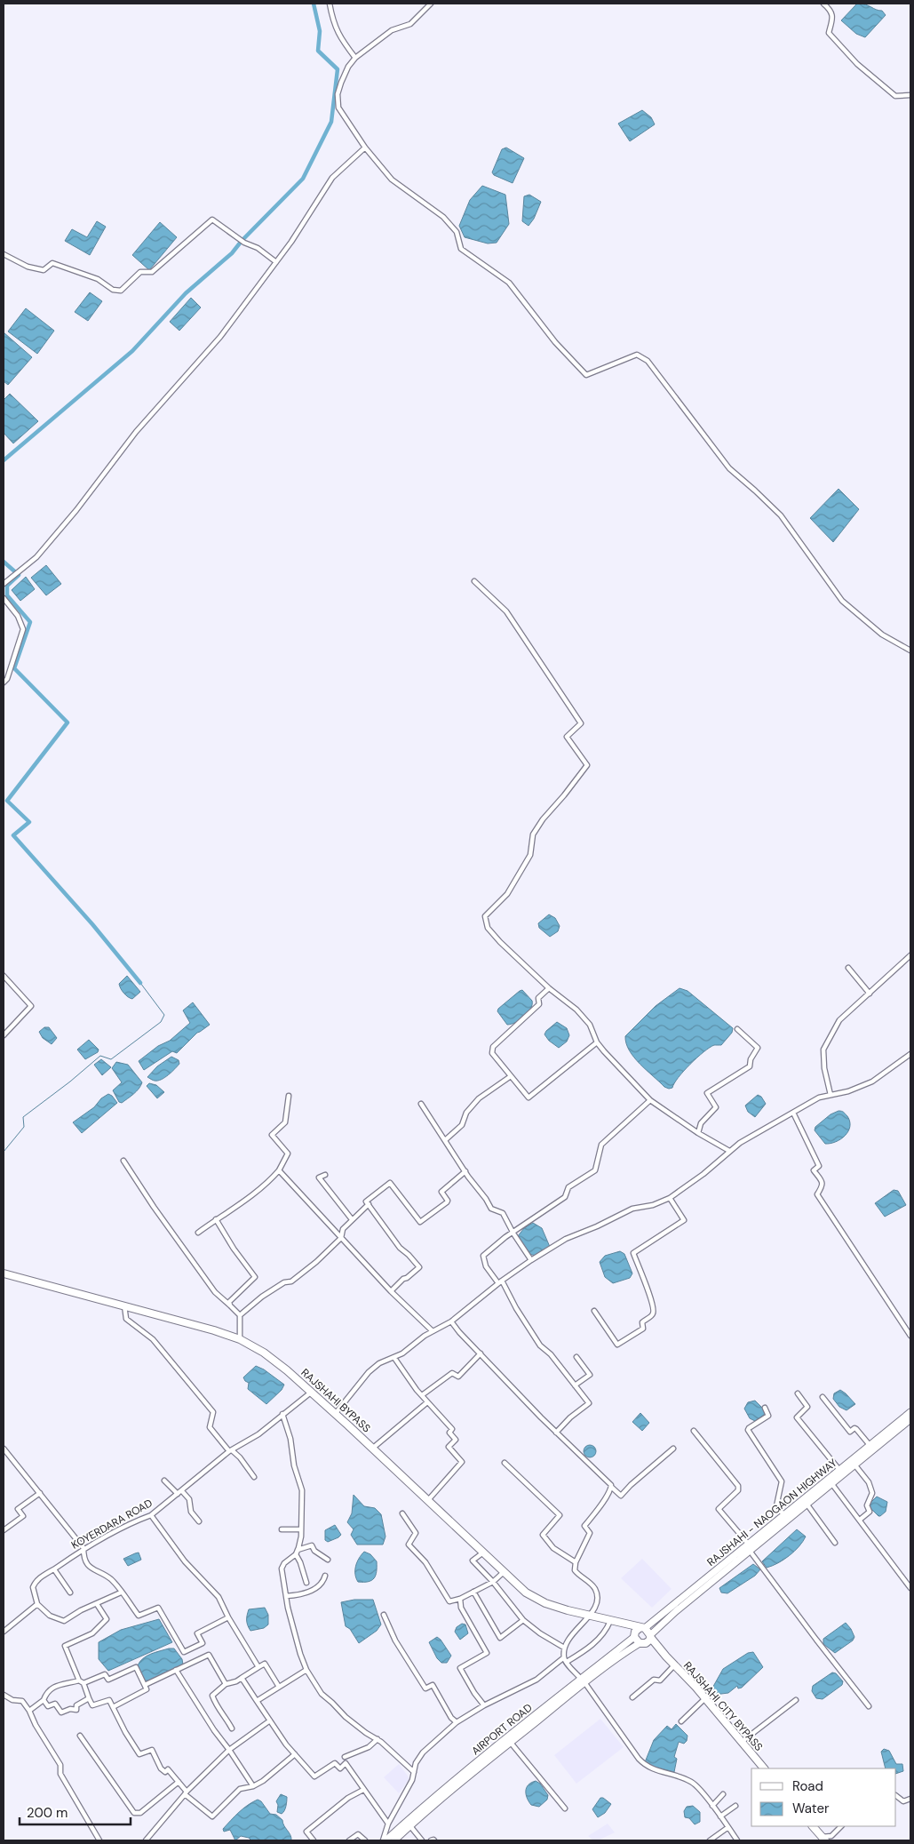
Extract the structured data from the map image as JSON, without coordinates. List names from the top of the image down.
{
  "streets": {
    "highway": ["RAJSHAHI BYPASS", "RAJSHAHI CITY BYPASS"],
    "main road": ["RAJSHAHI - NAOGAON HIGHWAY", "AIRPORT ROAD"],
    "street": ["KOYERDARA ROAD"]
  },
  "crossings": [
    ["RAJSHAHI BYPASS", "KOYERDARA ROAD"],
    ["RAJSHAHI - NAOGAON HIGHWAY", "RAJSHAHI CITY BYPASS"]
  ],
  "legend": ["Road", "Water"],
  "scale_bar": "200 m"
}
